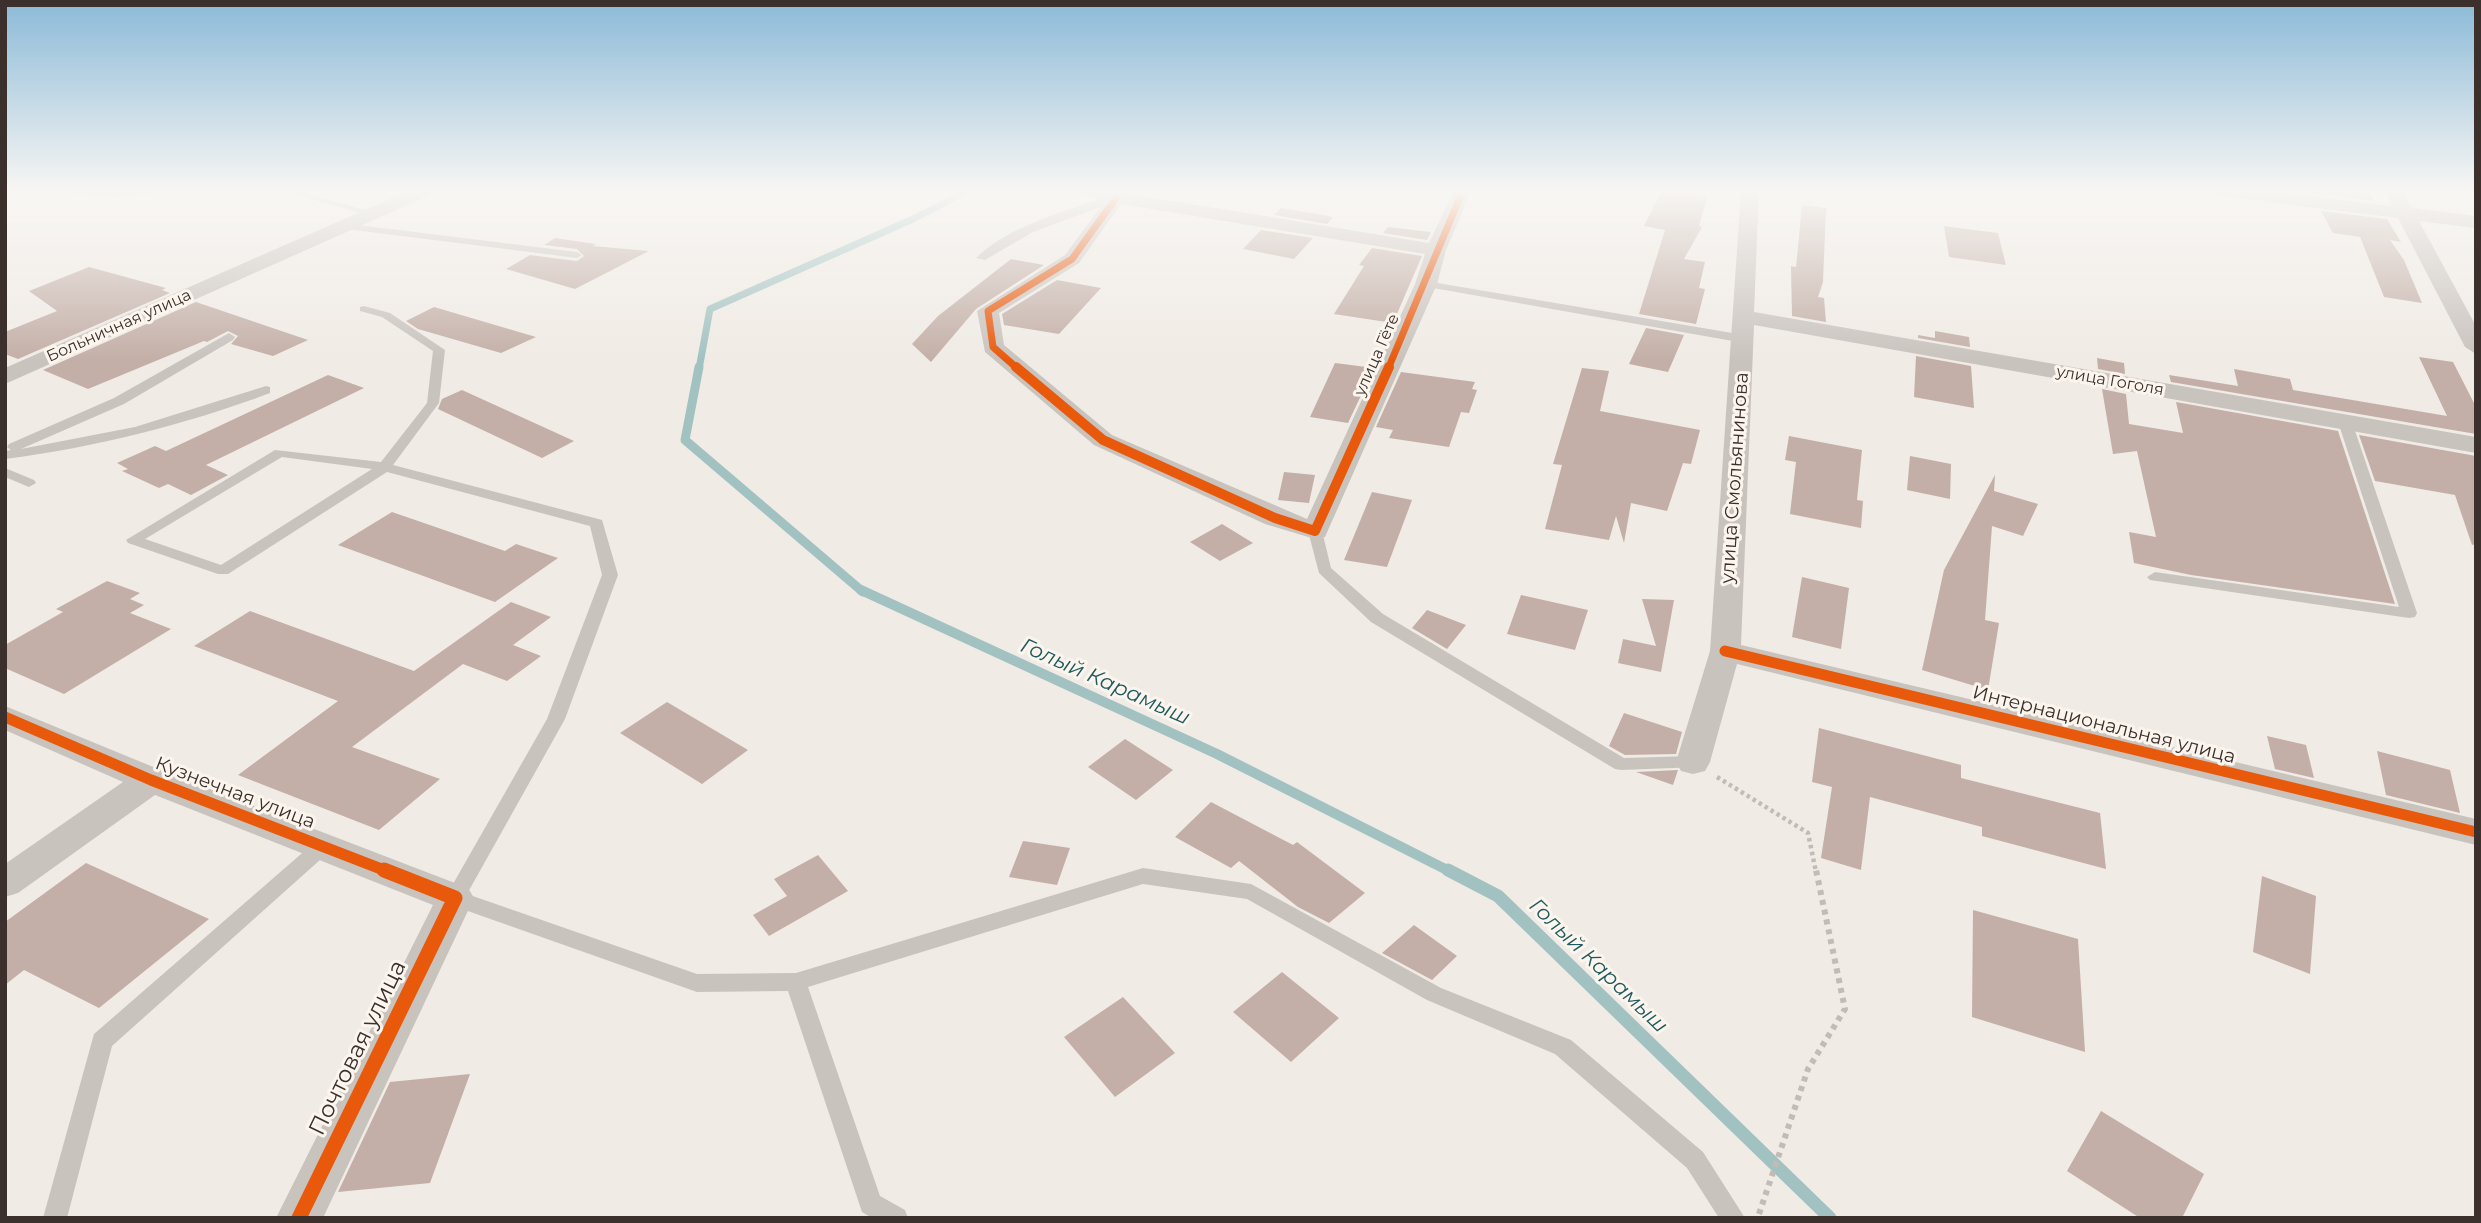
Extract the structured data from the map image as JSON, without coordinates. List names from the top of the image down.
{
  "streets": {
    "street": [
      "Больничная улица",
      "улица Гёте",
      "улица Гоголя",
      "улица Смольянинова",
      "Интернациональная улица",
      "Кузнечная улица",
      "Почтовая улица"
    ]
  },
  "crossings": [
    ["улица Гоголя", "улица Смольянинова"],
    ["улица Смольянинова", "Интернациональная улица"],
    ["Кузнечная улица", "Почтовая улица"]
  ],
  "water": ["Голый Карамыш"]
}
